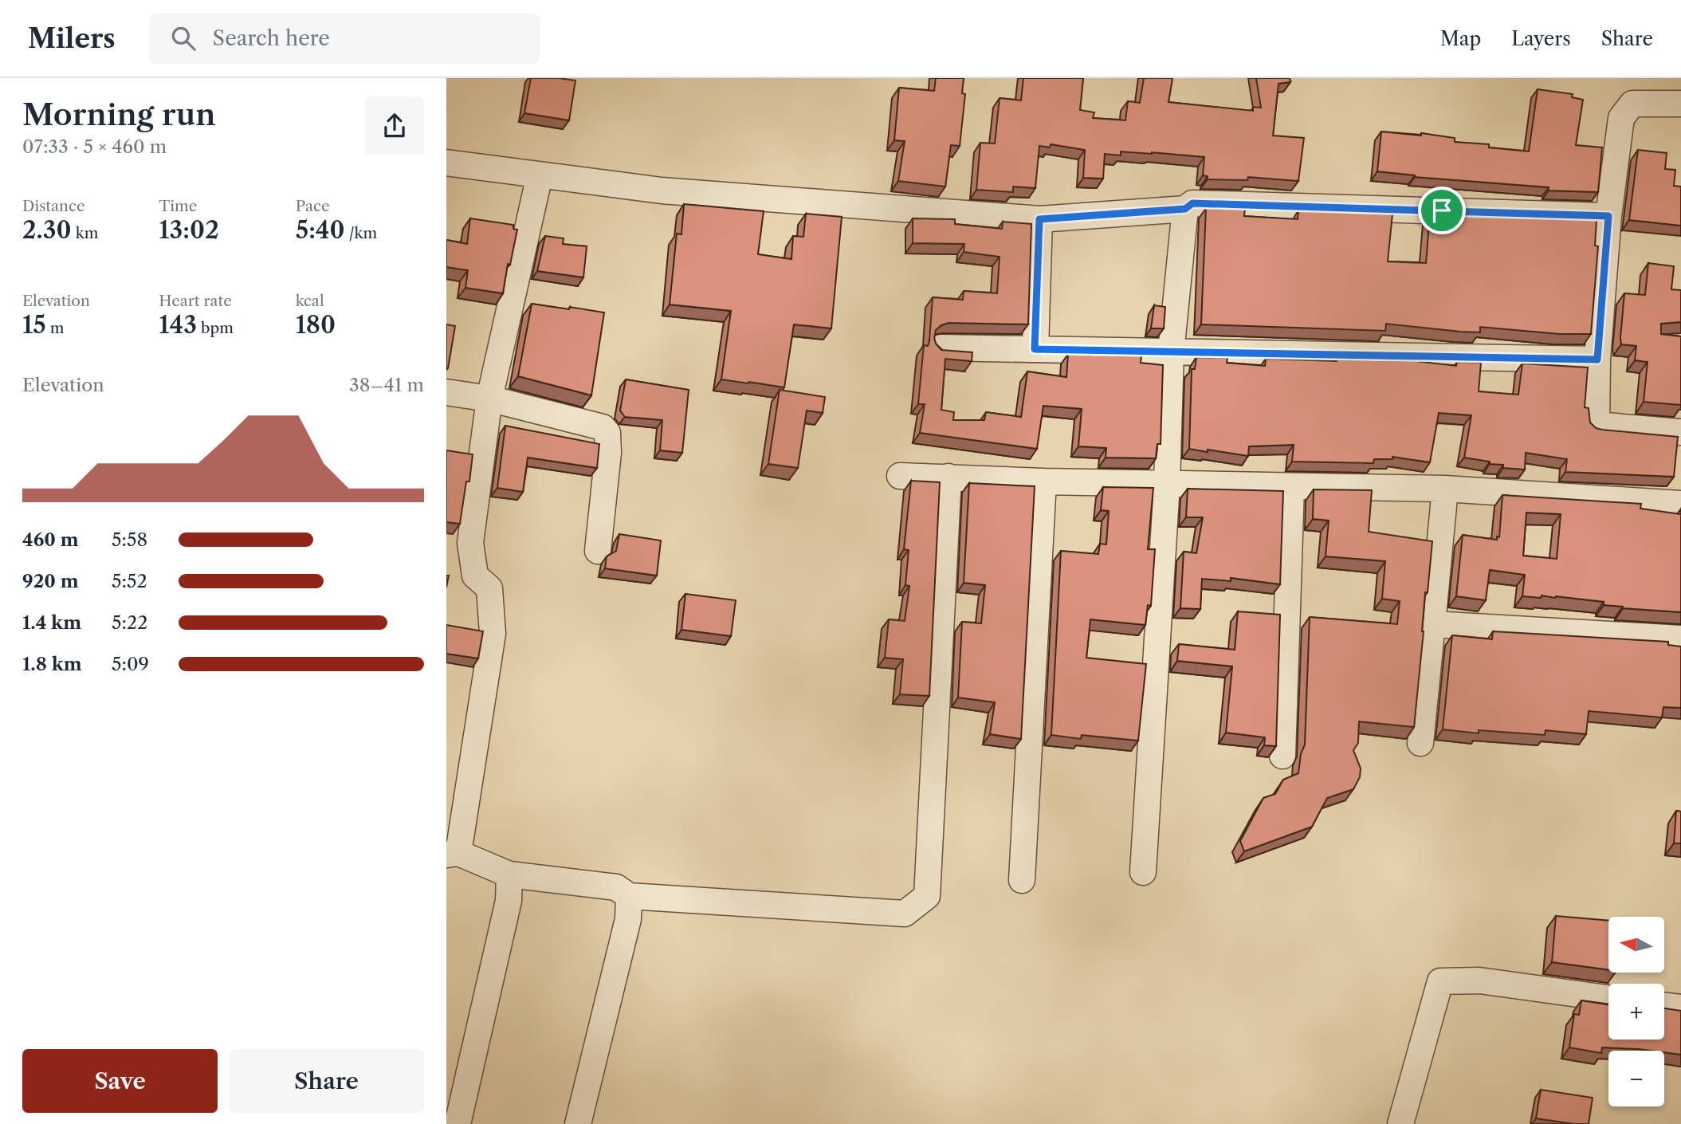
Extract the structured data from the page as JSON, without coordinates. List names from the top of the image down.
{
  "north": "left",
  "page": {
    "header": "Milers",
    "search": "Search here",
    "nav": ["Map", "Layers", "Share"],
    "heading": ["Morning run", "07:33 · 5 × 460 m"],
    "stats": [
      ["Distance", "2.30 km"],
      ["Time", "13:02"],
      ["Pace", "5:40 /km"],
      ["Elevation", "15 m"],
      ["Heart rate", "143 bpm"],
      ["kcal", "180"]
    ],
    "chart": ["Elevation", "38–41 m"],
    "list": [
      {
        "name": "460 m",
        "note": "5:58"
      },
      {
        "name": "920 m",
        "note": "5:52"
      },
      {
        "name": "1.4 km",
        "note": "5:22"
      },
      {
        "name": "1.8 km",
        "note": "5:09"
      }
    ],
    "map_buttons": ["+", "−"],
    "buttons": ["Save", "Share"]
  }
}
